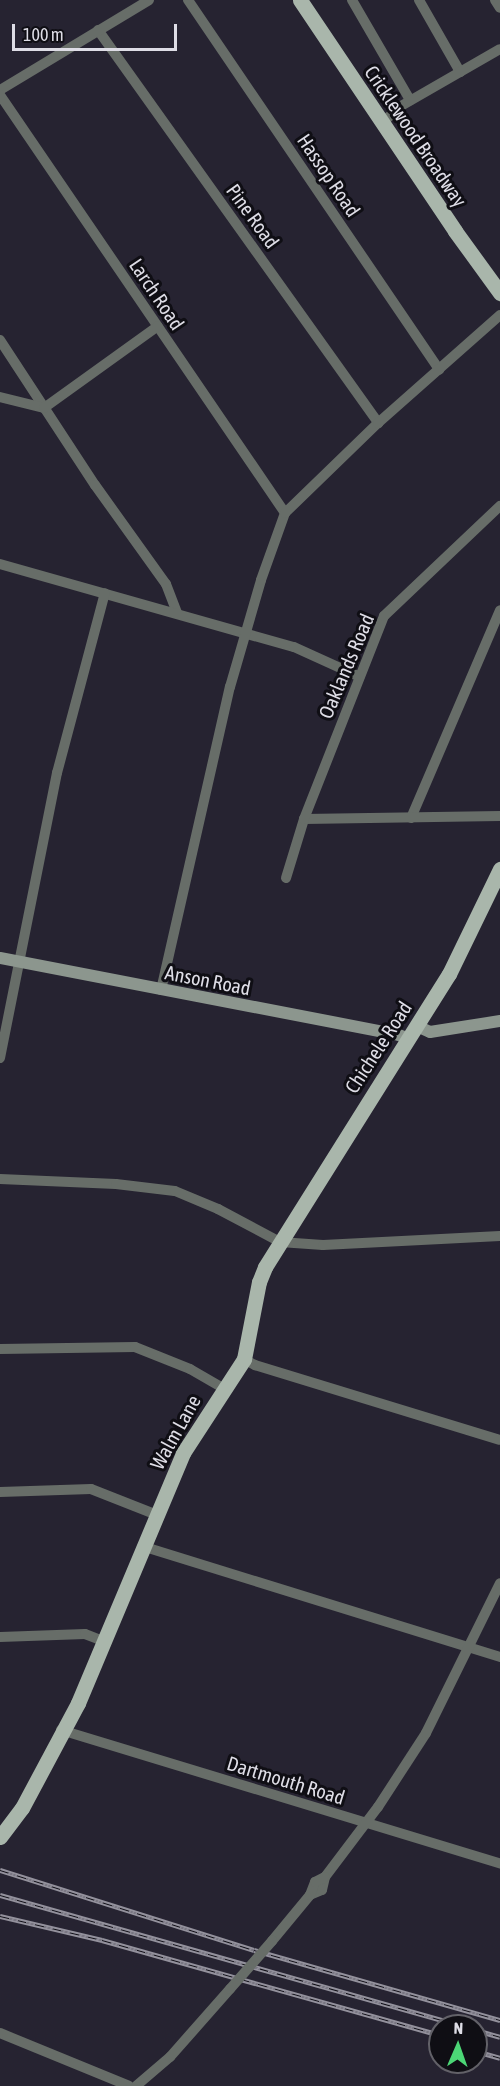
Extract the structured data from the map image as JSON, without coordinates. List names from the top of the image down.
{
  "streets": {
    "main road": ["Cricklewood Broadway", "Chichele Road", "Walm Lane"],
    "street": [
      "Hassop Road",
      "Pine Road",
      "Larch Road",
      "Oaklands Road",
      "Anson Road",
      "Dartmouth Road"
    ]
  },
  "crossings": [
    ["Anson Road", "Chichele Road"],
    ["Chichele Road", "Walm Lane"],
    ["Walm Lane", "Dartmouth Road"]
  ],
  "scale_bar": "100 m",
  "north": "top"
}
